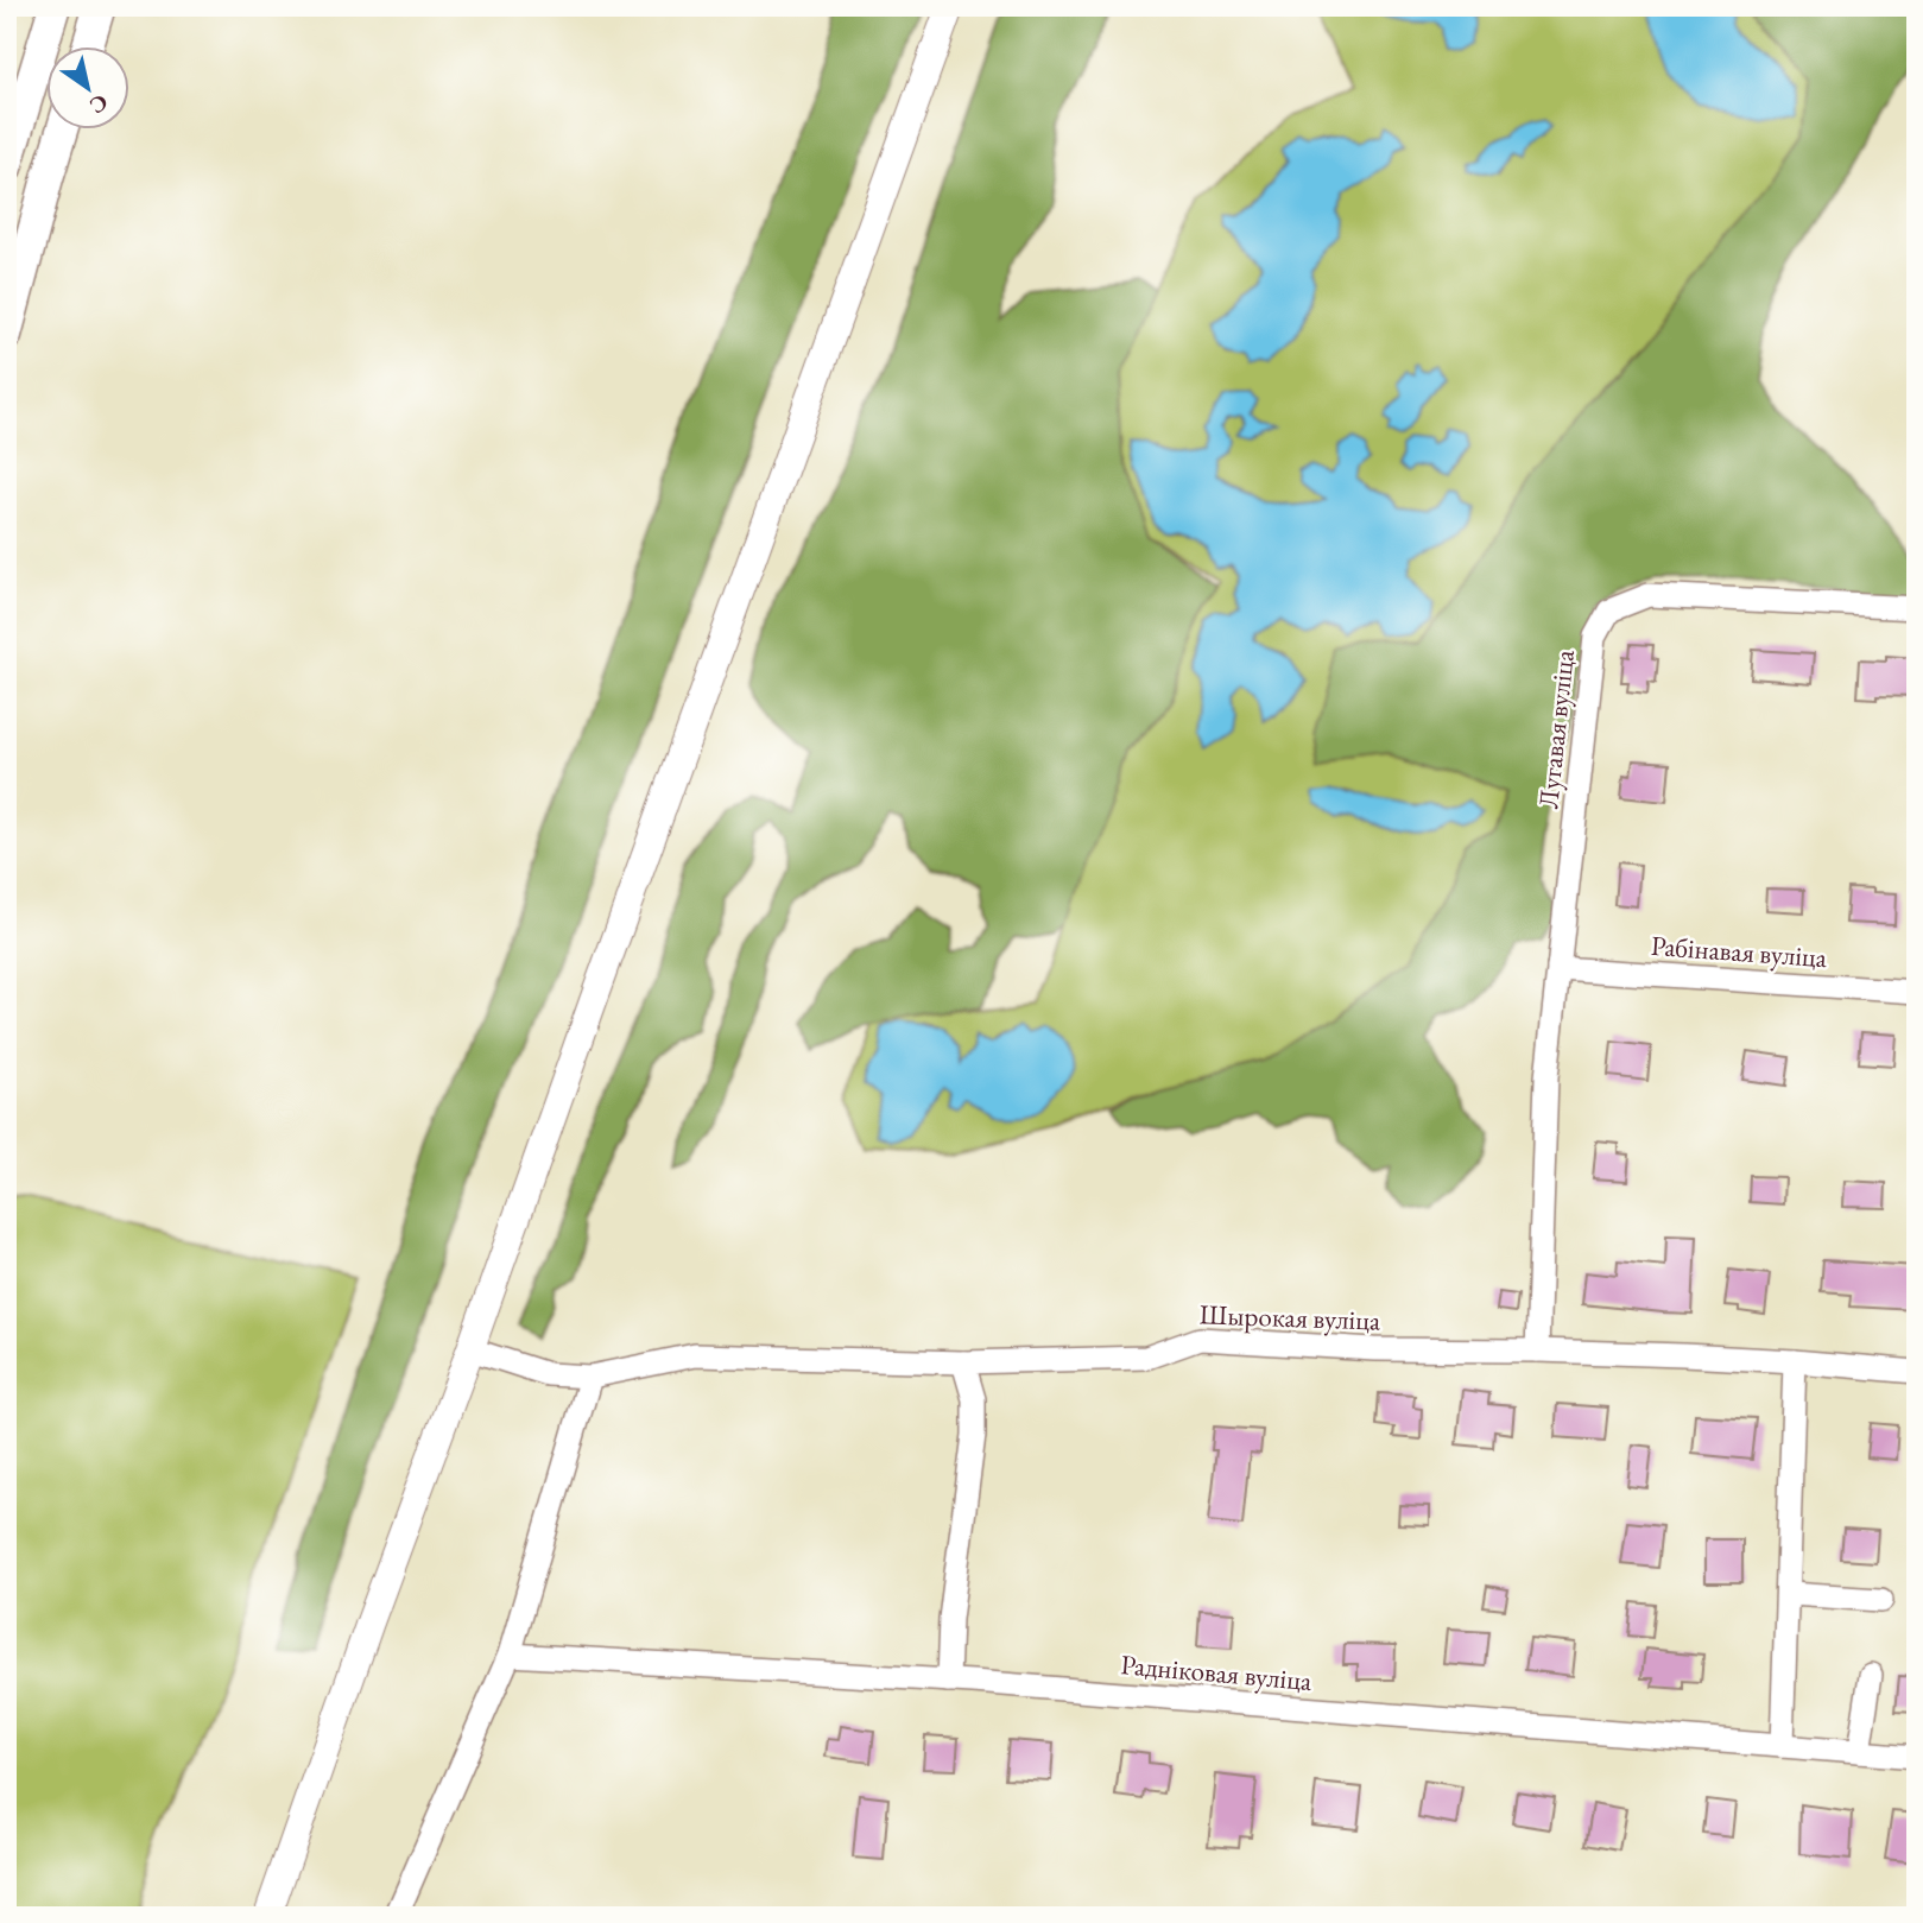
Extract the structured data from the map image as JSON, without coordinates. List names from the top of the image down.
{
  "streets": {
    "street": [
      "Лугавая вуліца",
      "Рабінавая вуліца",
      "Шырокая вуліца",
      "Радніковая вуліца"
    ]
  },
  "crossings": [
    ["Лугавая вуліца", "Рабінавая вуліца"],
    ["Лугавая вуліца", "Шырокая вуліца"]
  ],
  "north": "bottom right"
}
